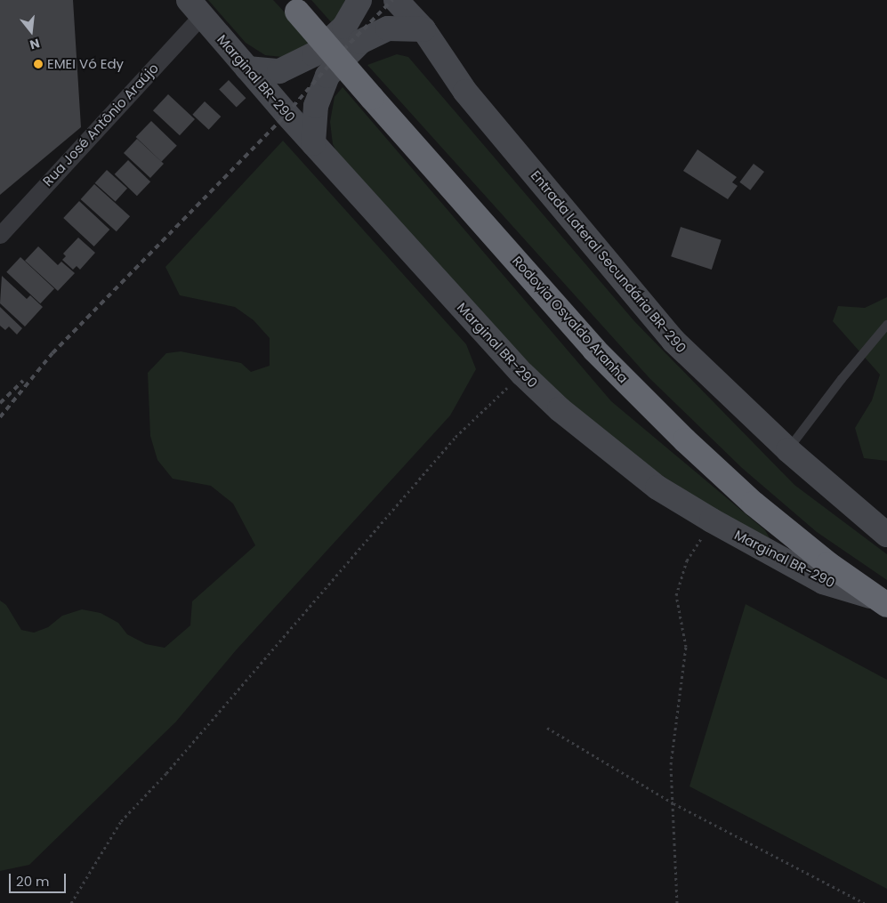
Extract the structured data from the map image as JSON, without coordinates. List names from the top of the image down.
{
  "streets": {
    "highway": ["Rodovia Osvaldo Aranha"],
    "main road": ["Marginal BR-290", "Entrada Lateral Secundária BR-290"],
    "street": ["Rua José Antônio Araújo"]
  },
  "crossings": [
    ["Marginal BR-290", "Rua José Antônio Araújo"],
    ["Marginal BR-290", "Rodovia Osvaldo Aranha"]
  ],
  "places": ["EMEI Vó Edy"],
  "scale_bar": "20 m",
  "north": "bottom"
}
